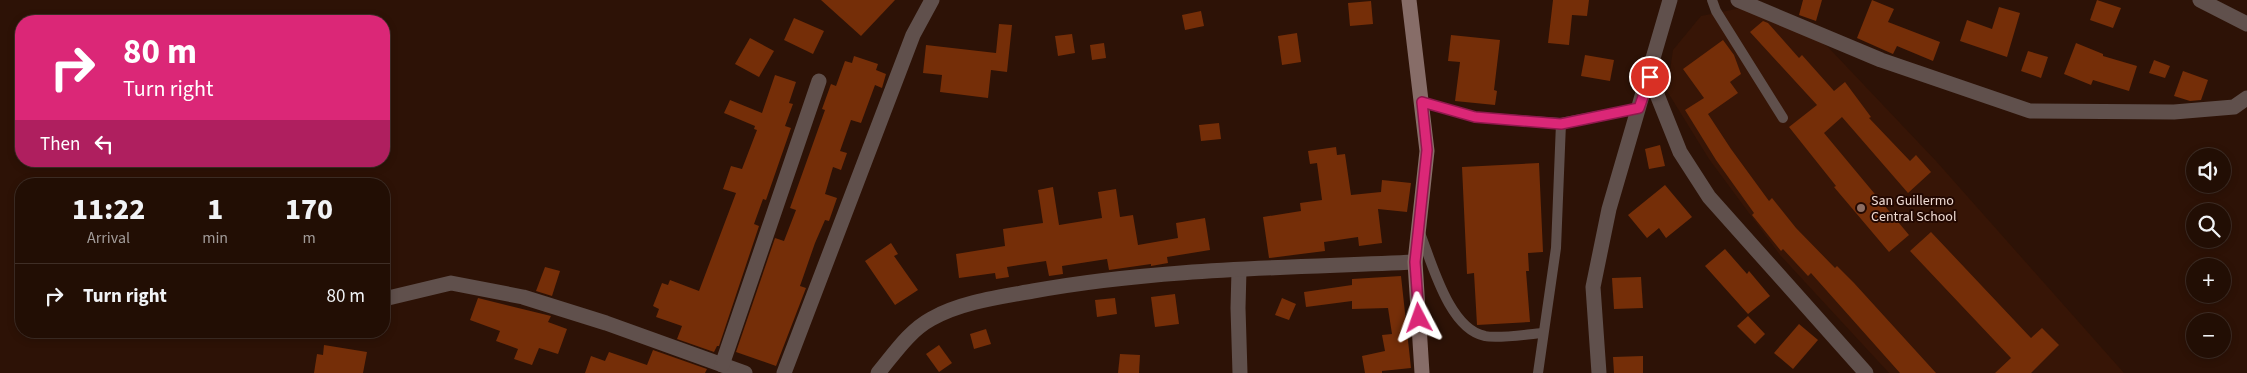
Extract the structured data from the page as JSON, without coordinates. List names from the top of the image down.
{
  "places": ["San Guillermo Central School"],
  "page": {
    "turn": ["80 m", "Turn right"],
    "then": "Then",
    "map_buttons": ["+", "−"],
    "eta": [
      "11:22",
      "Arrival",
      "1",
      "min",
      "170",
      "m"
    ],
    "list": [
      {
        "name": "Turn right",
        "value": "80 m"
      }
    ]
  }
}
